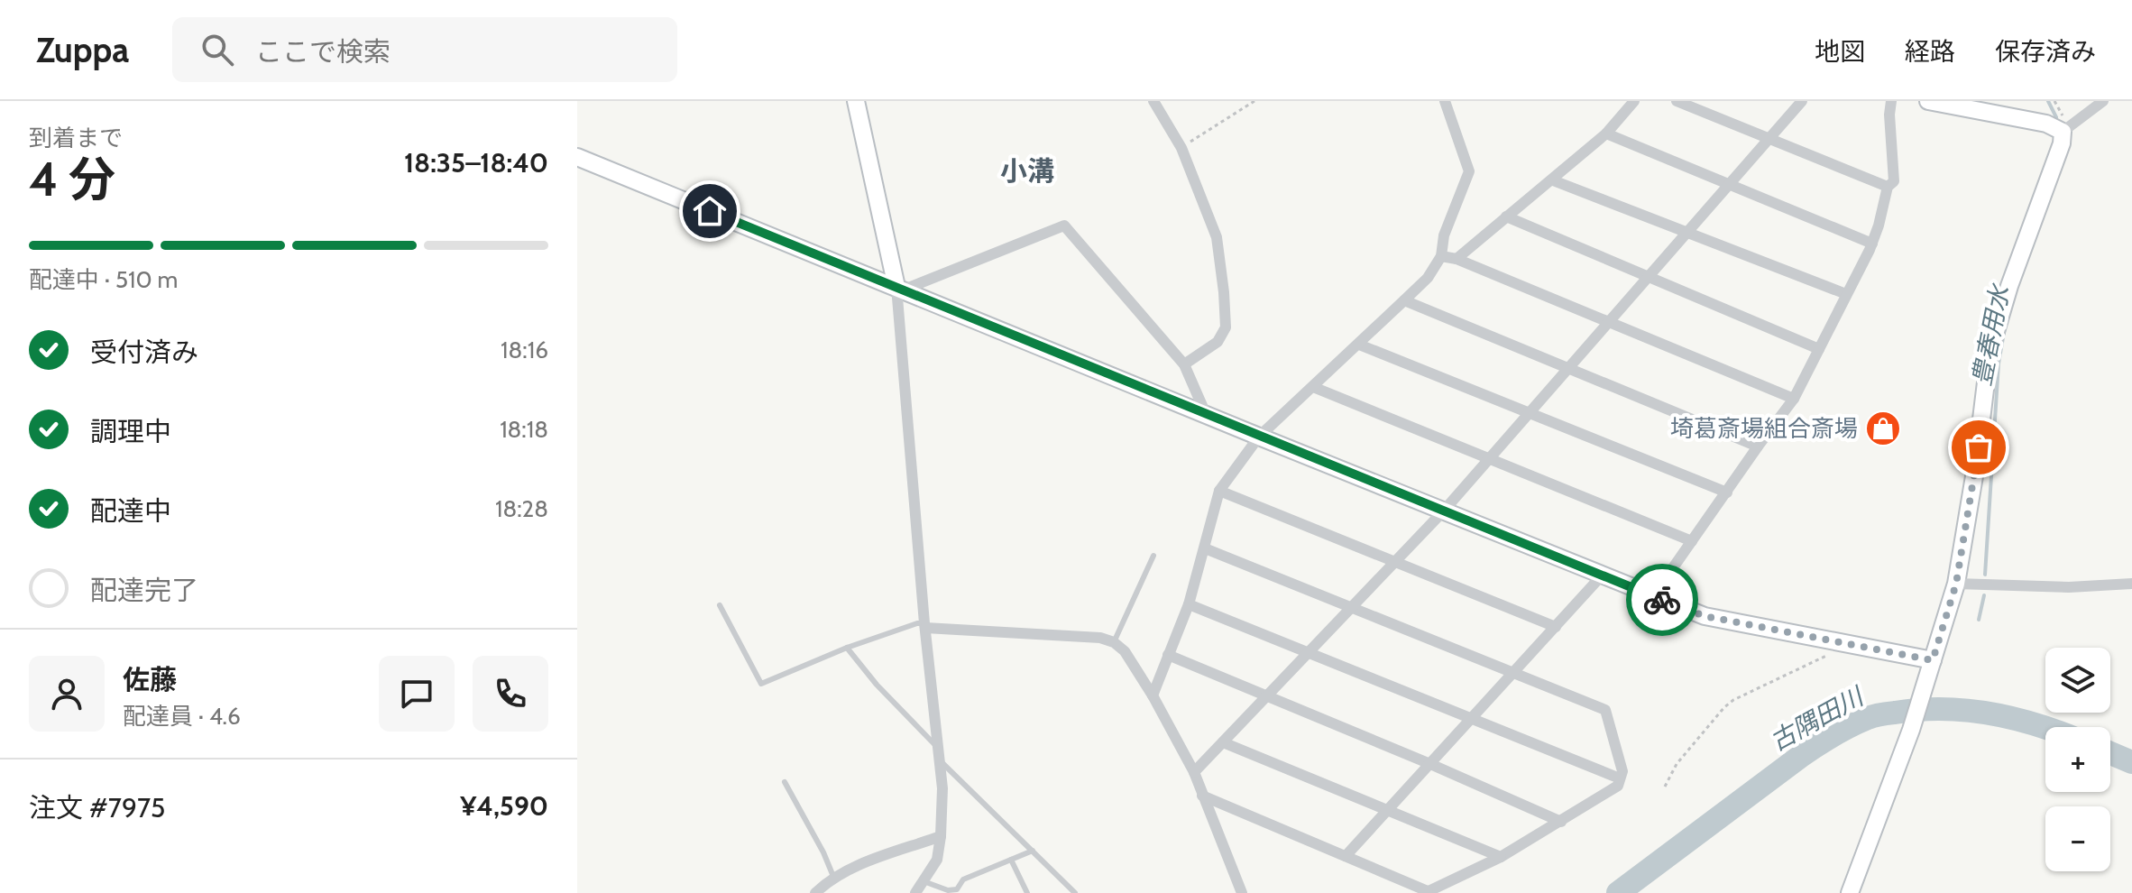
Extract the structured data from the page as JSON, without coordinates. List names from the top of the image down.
{
  "districts": ["小溝"],
  "water": ["豊春用水", "古隅田川"],
  "places": {
    "shop": ["埼葛斎場組合斎場"]
  },
  "page": {
    "header": "Zuppa",
    "search": "ここで検索",
    "nav": ["地図", "経路", "保存済み"],
    "heading": ["4 分", "到着まで", "18:35–18:40"],
    "panel": [
      "佐藤",
      "配達員 · 4.6",
      "注文 #7975",
      "¥4,590"
    ],
    "bar": "配達中 · 510 m",
    "list": [
      ["受付済み", "18:16"],
      ["調理中", "18:18"],
      ["配達中", "18:28"],
      "配達完了"
    ],
    "map_buttons": ["+", "−"]
  }
}
